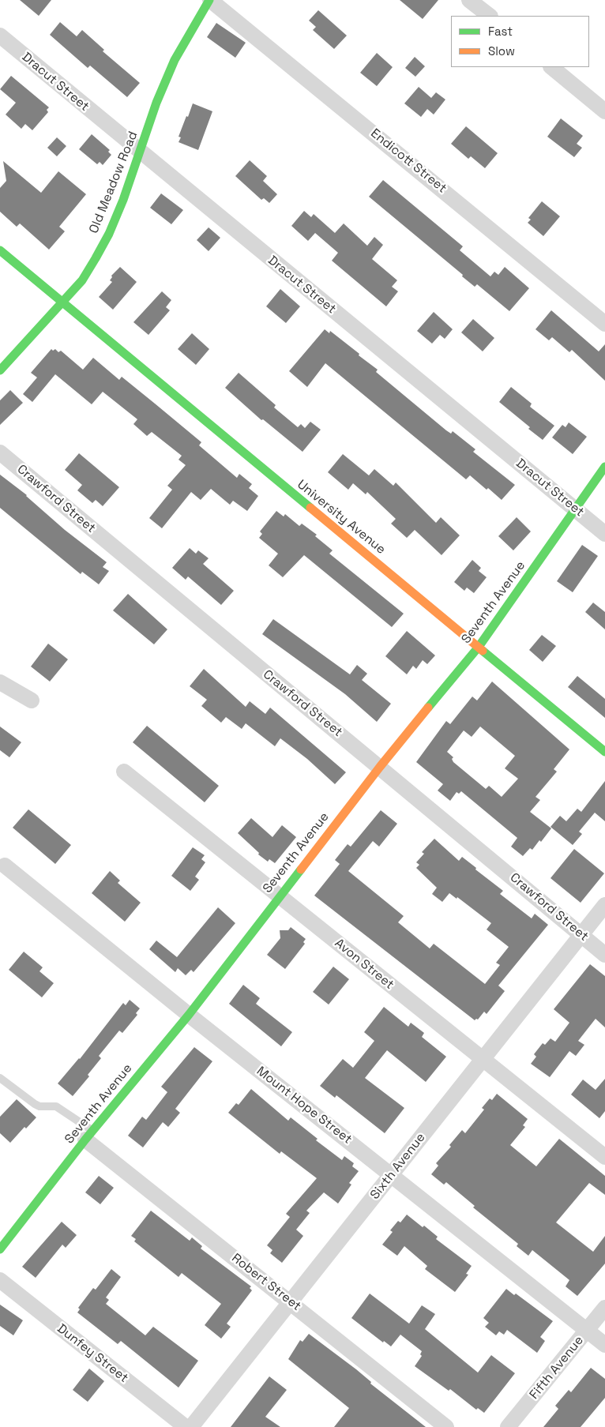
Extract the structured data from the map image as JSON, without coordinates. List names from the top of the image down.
{
  "streets": {
    "street": [
      "Dracut Street",
      "Endicott Street",
      "Old Meadow Road",
      "Crawford Street",
      "University Avenue",
      "Seventh Avenue",
      "Avon Street",
      "Mount Hope Street",
      "Sixth Avenue",
      "Robert Street",
      "Dunfey Street",
      "Fifth Avenue"
    ]
  },
  "crossings": [
    ["Dracut Street", "Old Meadow Road"],
    ["Dracut Street", "Seventh Avenue"],
    ["Endicott Street", "Old Meadow Road"],
    ["Old Meadow Road", "University Avenue"],
    ["Crawford Street", "Seventh Avenue"],
    ["Crawford Street", "Sixth Avenue"],
    ["University Avenue", "Seventh Avenue"],
    ["Seventh Avenue", "Avon Street"],
    ["Seventh Avenue", "Mount Hope Street"],
    ["Seventh Avenue", "Robert Street"],
    ["Avon Street", "Sixth Avenue"],
    ["Mount Hope Street", "Sixth Avenue"],
    ["Mount Hope Street", "Fifth Avenue"],
    ["Sixth Avenue", "Robert Street"]
  ],
  "legend": ["Fast", "Slow"]
}
